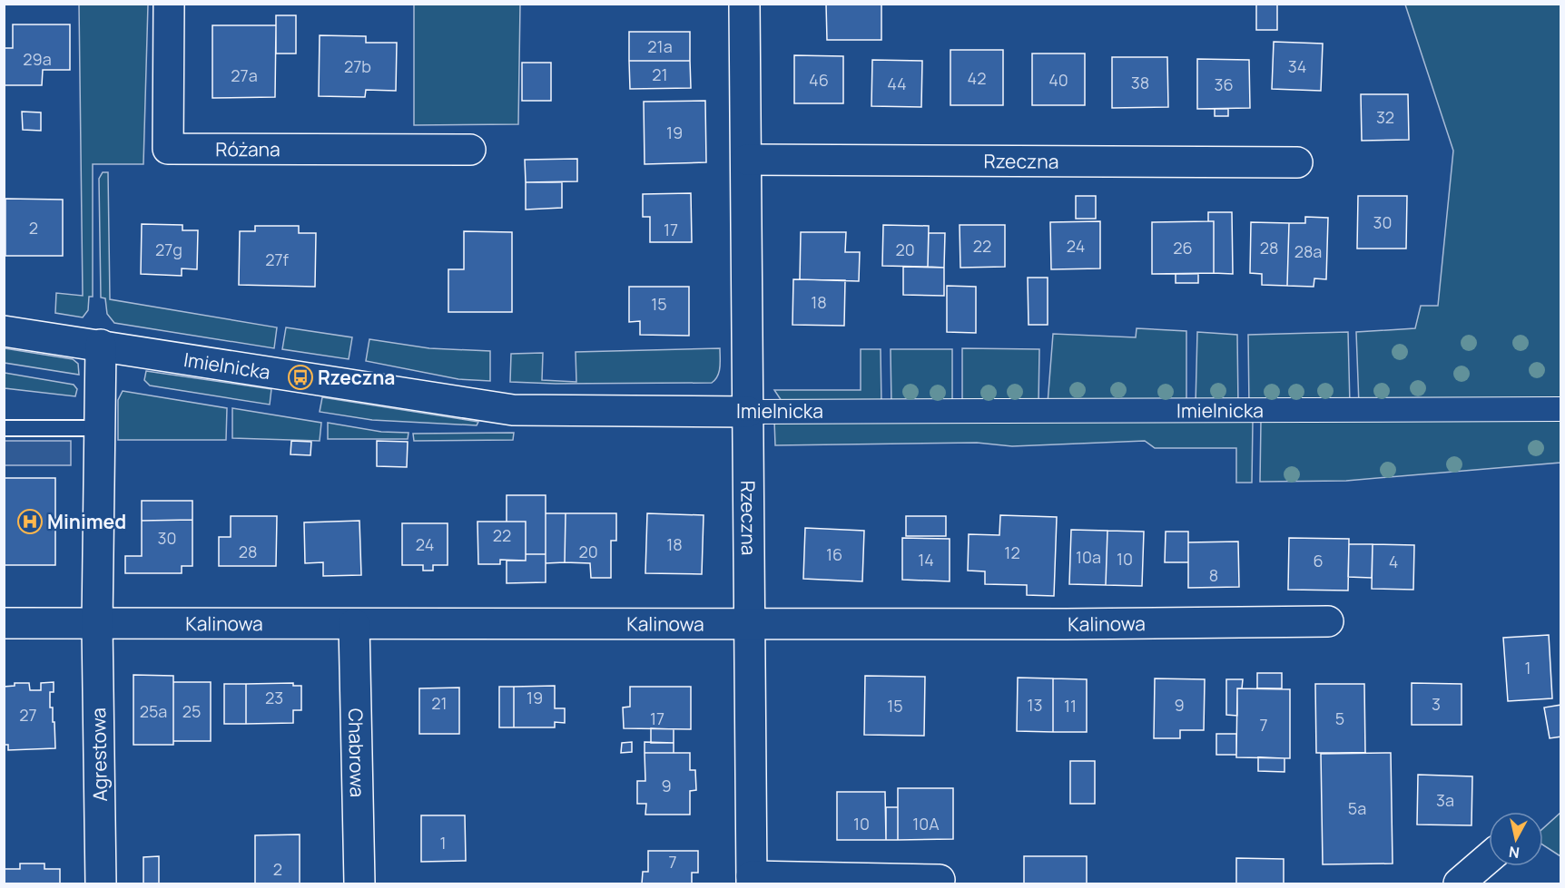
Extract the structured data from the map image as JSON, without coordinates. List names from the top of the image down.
{
  "streets": {
    "street": [
      "Różana",
      "Rzeczna",
      "Imielnicka",
      "Kalinowa",
      "Chabrowa",
      "Agrestowa"
    ]
  },
  "crossings": [
    ["Rzeczna", "Imielnicka"],
    ["Rzeczna", "Kalinowa"],
    ["Imielnicka", "Agrestowa"],
    ["Kalinowa", "Chabrowa"],
    ["Kalinowa", "Agrestowa"]
  ],
  "places": {
    "bus stop": ["Rzeczna"],
    "hospital": ["Minimed"]
  },
  "house_numbers": [
    "21a",
    "29a",
    "27b",
    "34",
    "21",
    "27a",
    "42",
    "46",
    "40",
    "38",
    "44",
    "36",
    "32",
    "19",
    "30",
    "2",
    "17",
    "22",
    "24",
    "26",
    "28",
    "27g",
    "20",
    "28a",
    "27f",
    "18",
    "15",
    "22",
    "30",
    "24",
    "18",
    "28",
    "20",
    "12",
    "16",
    "10a",
    "10",
    "14",
    "6",
    "4",
    "8",
    "1",
    "23",
    "19",
    "21",
    "3",
    "13",
    "9",
    "15",
    "11",
    "25a",
    "25",
    "27",
    "17",
    "5",
    "7",
    "9",
    "3a",
    "5a",
    "10",
    "10A",
    "1",
    "7",
    "2"
  ],
  "north": "bottom"
}
